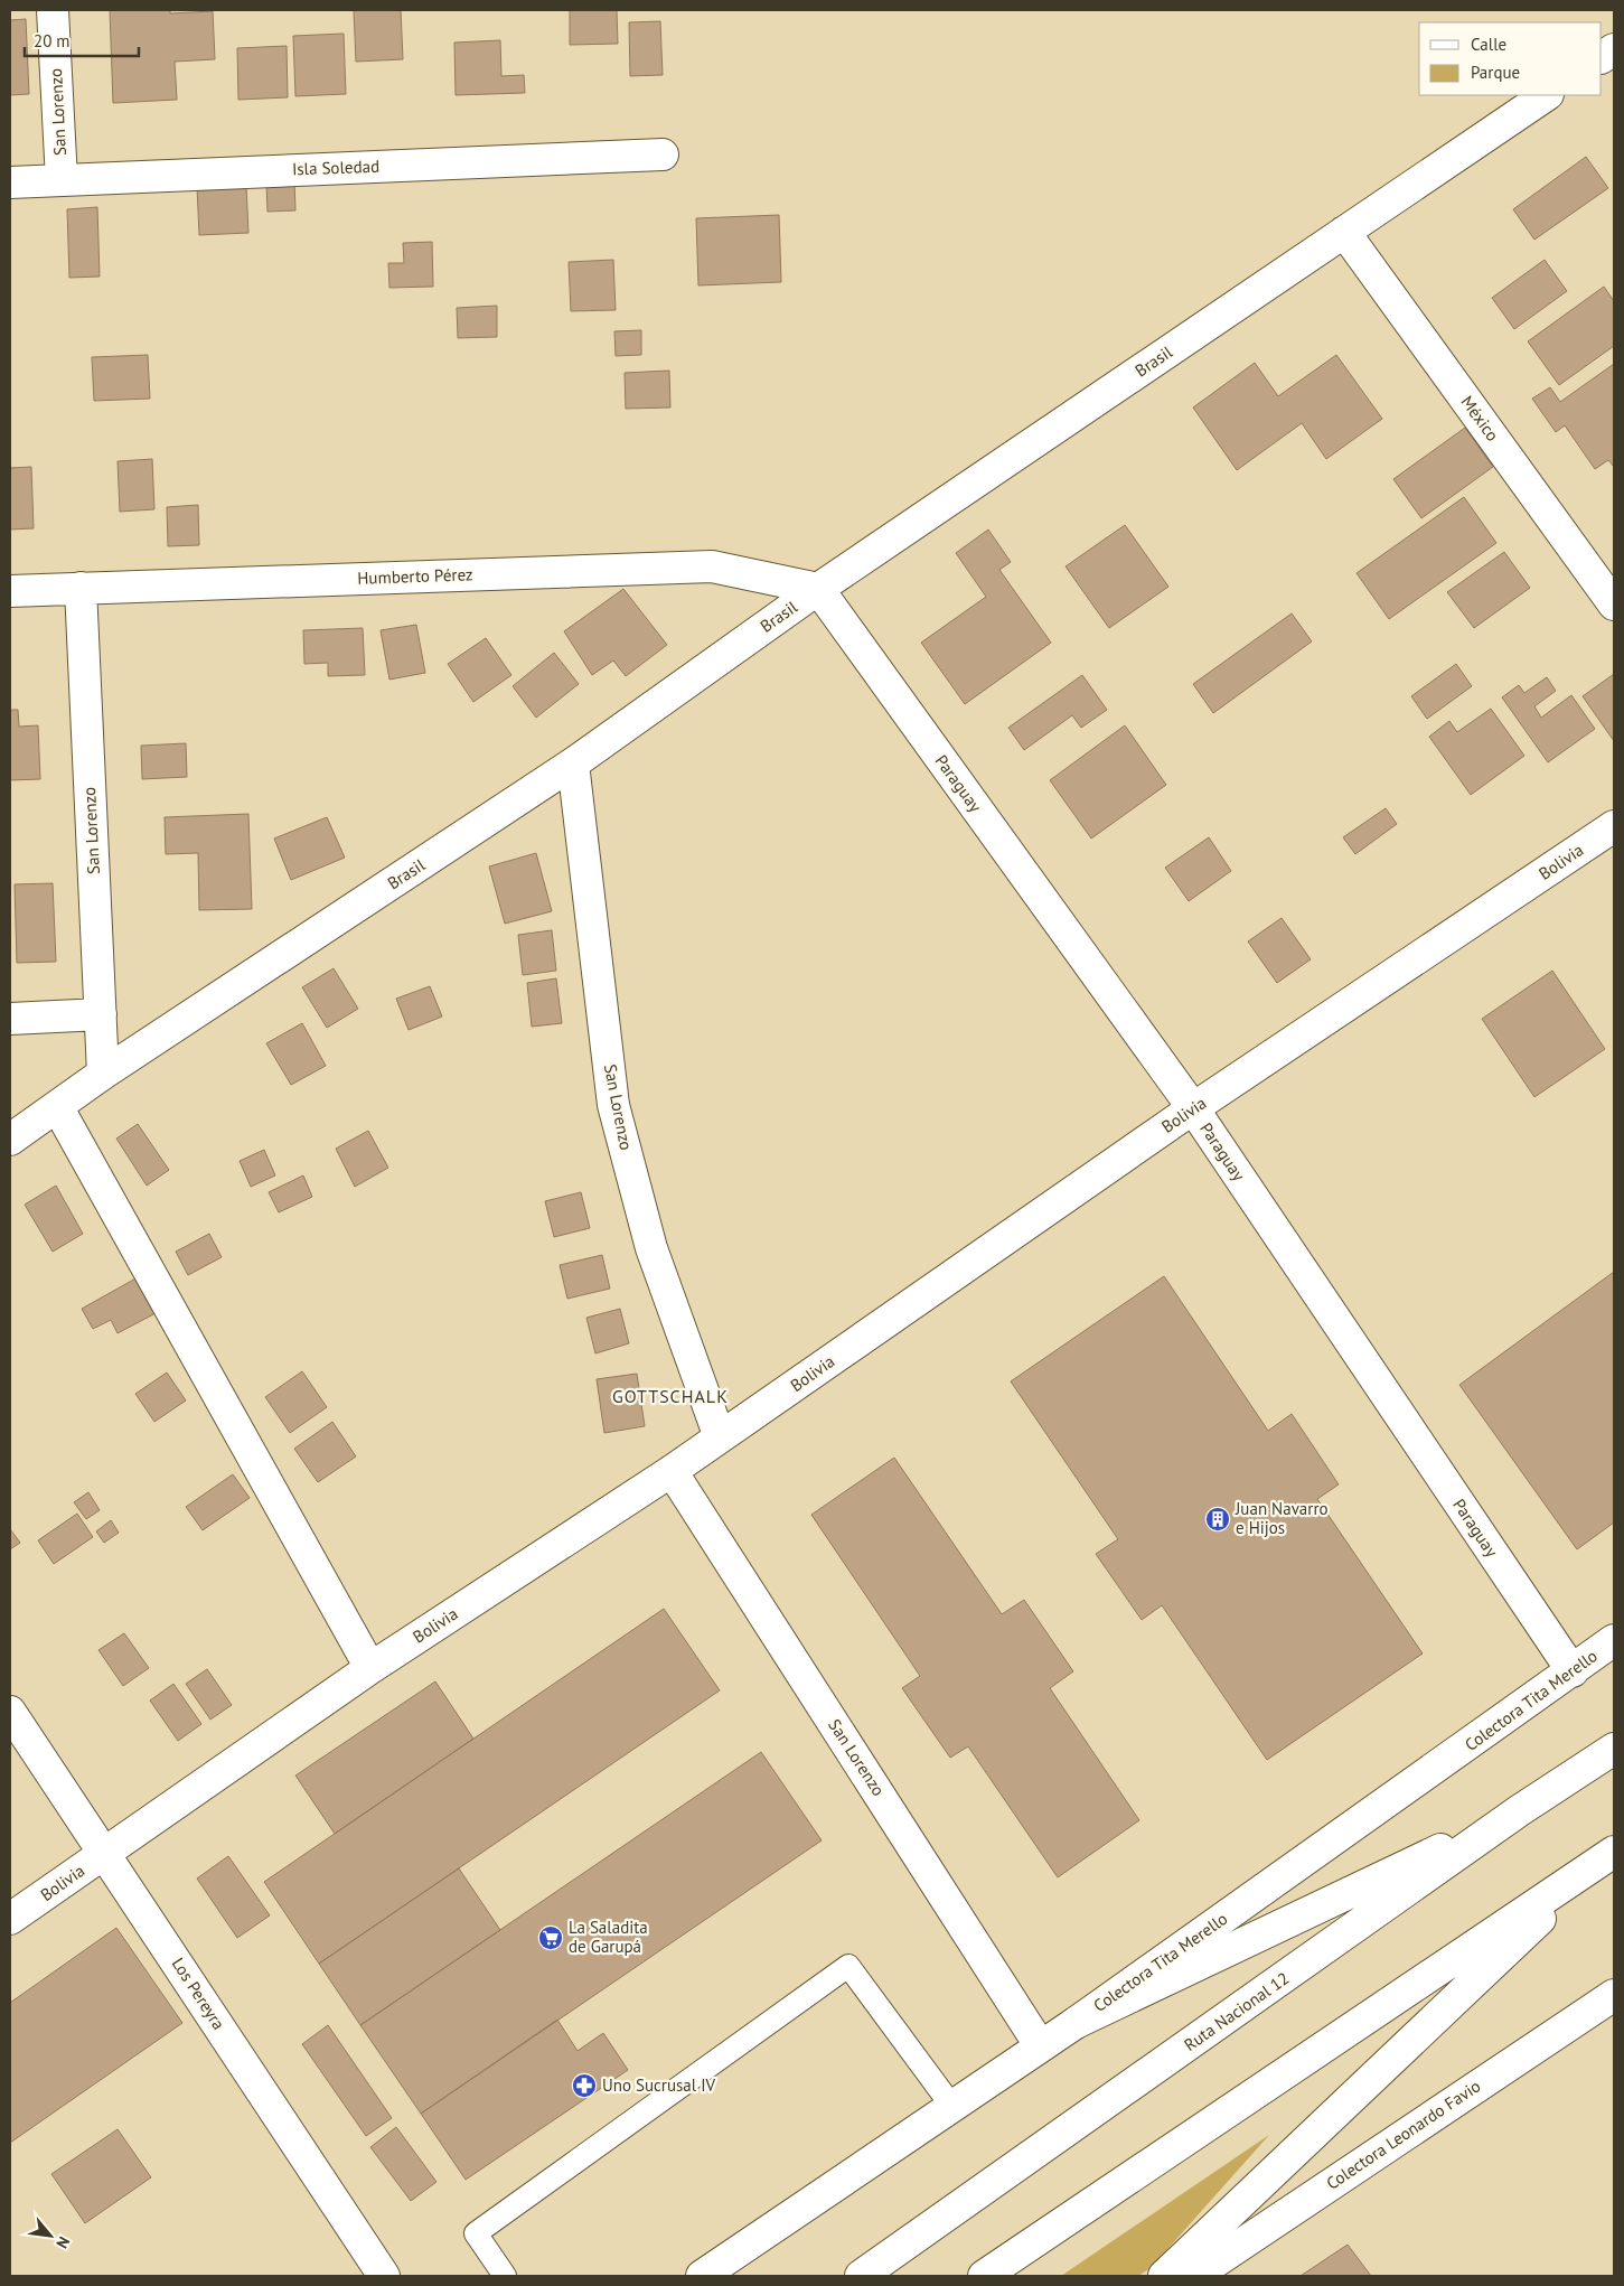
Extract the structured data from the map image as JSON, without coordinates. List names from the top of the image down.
{
  "streets": {
    "main road": [
      "San Lorenzo",
      "Isla Soledad",
      "Brasil",
      "México",
      "Humberto Pérez",
      "Paraguay",
      "Bolivia",
      "Colectora Tita Merello",
      "Los Pereyra",
      "Ruta Nacional 12",
      "Colectora Leonardo Favio"
    ]
  },
  "crossings": [
    ["San Lorenzo", "Isla Soledad"],
    ["San Lorenzo", "Brasil"],
    ["San Lorenzo", "Humberto Pérez"],
    ["San Lorenzo", "Bolivia"],
    ["San Lorenzo", "Colectora Tita Merello"],
    ["Brasil", "México"],
    ["Brasil", "Humberto Pérez"],
    ["Brasil", "Paraguay"],
    ["Humberto Pérez", "Paraguay"],
    ["Paraguay", "Bolivia"],
    ["Paraguay", "Colectora Tita Merello"],
    ["Bolivia", "Los Pereyra"]
  ],
  "districts": ["GOTTSCHALK"],
  "places": {
    "building": ["Juan Navarro e Hijos"],
    "supermarket": ["La Saladita de Garupá"],
    "pharmacy": ["Uno Sucrusal IV"]
  },
  "legend": ["Calle", "Parque"],
  "scale_bar": "20 m",
  "north": "bottom right"
}
